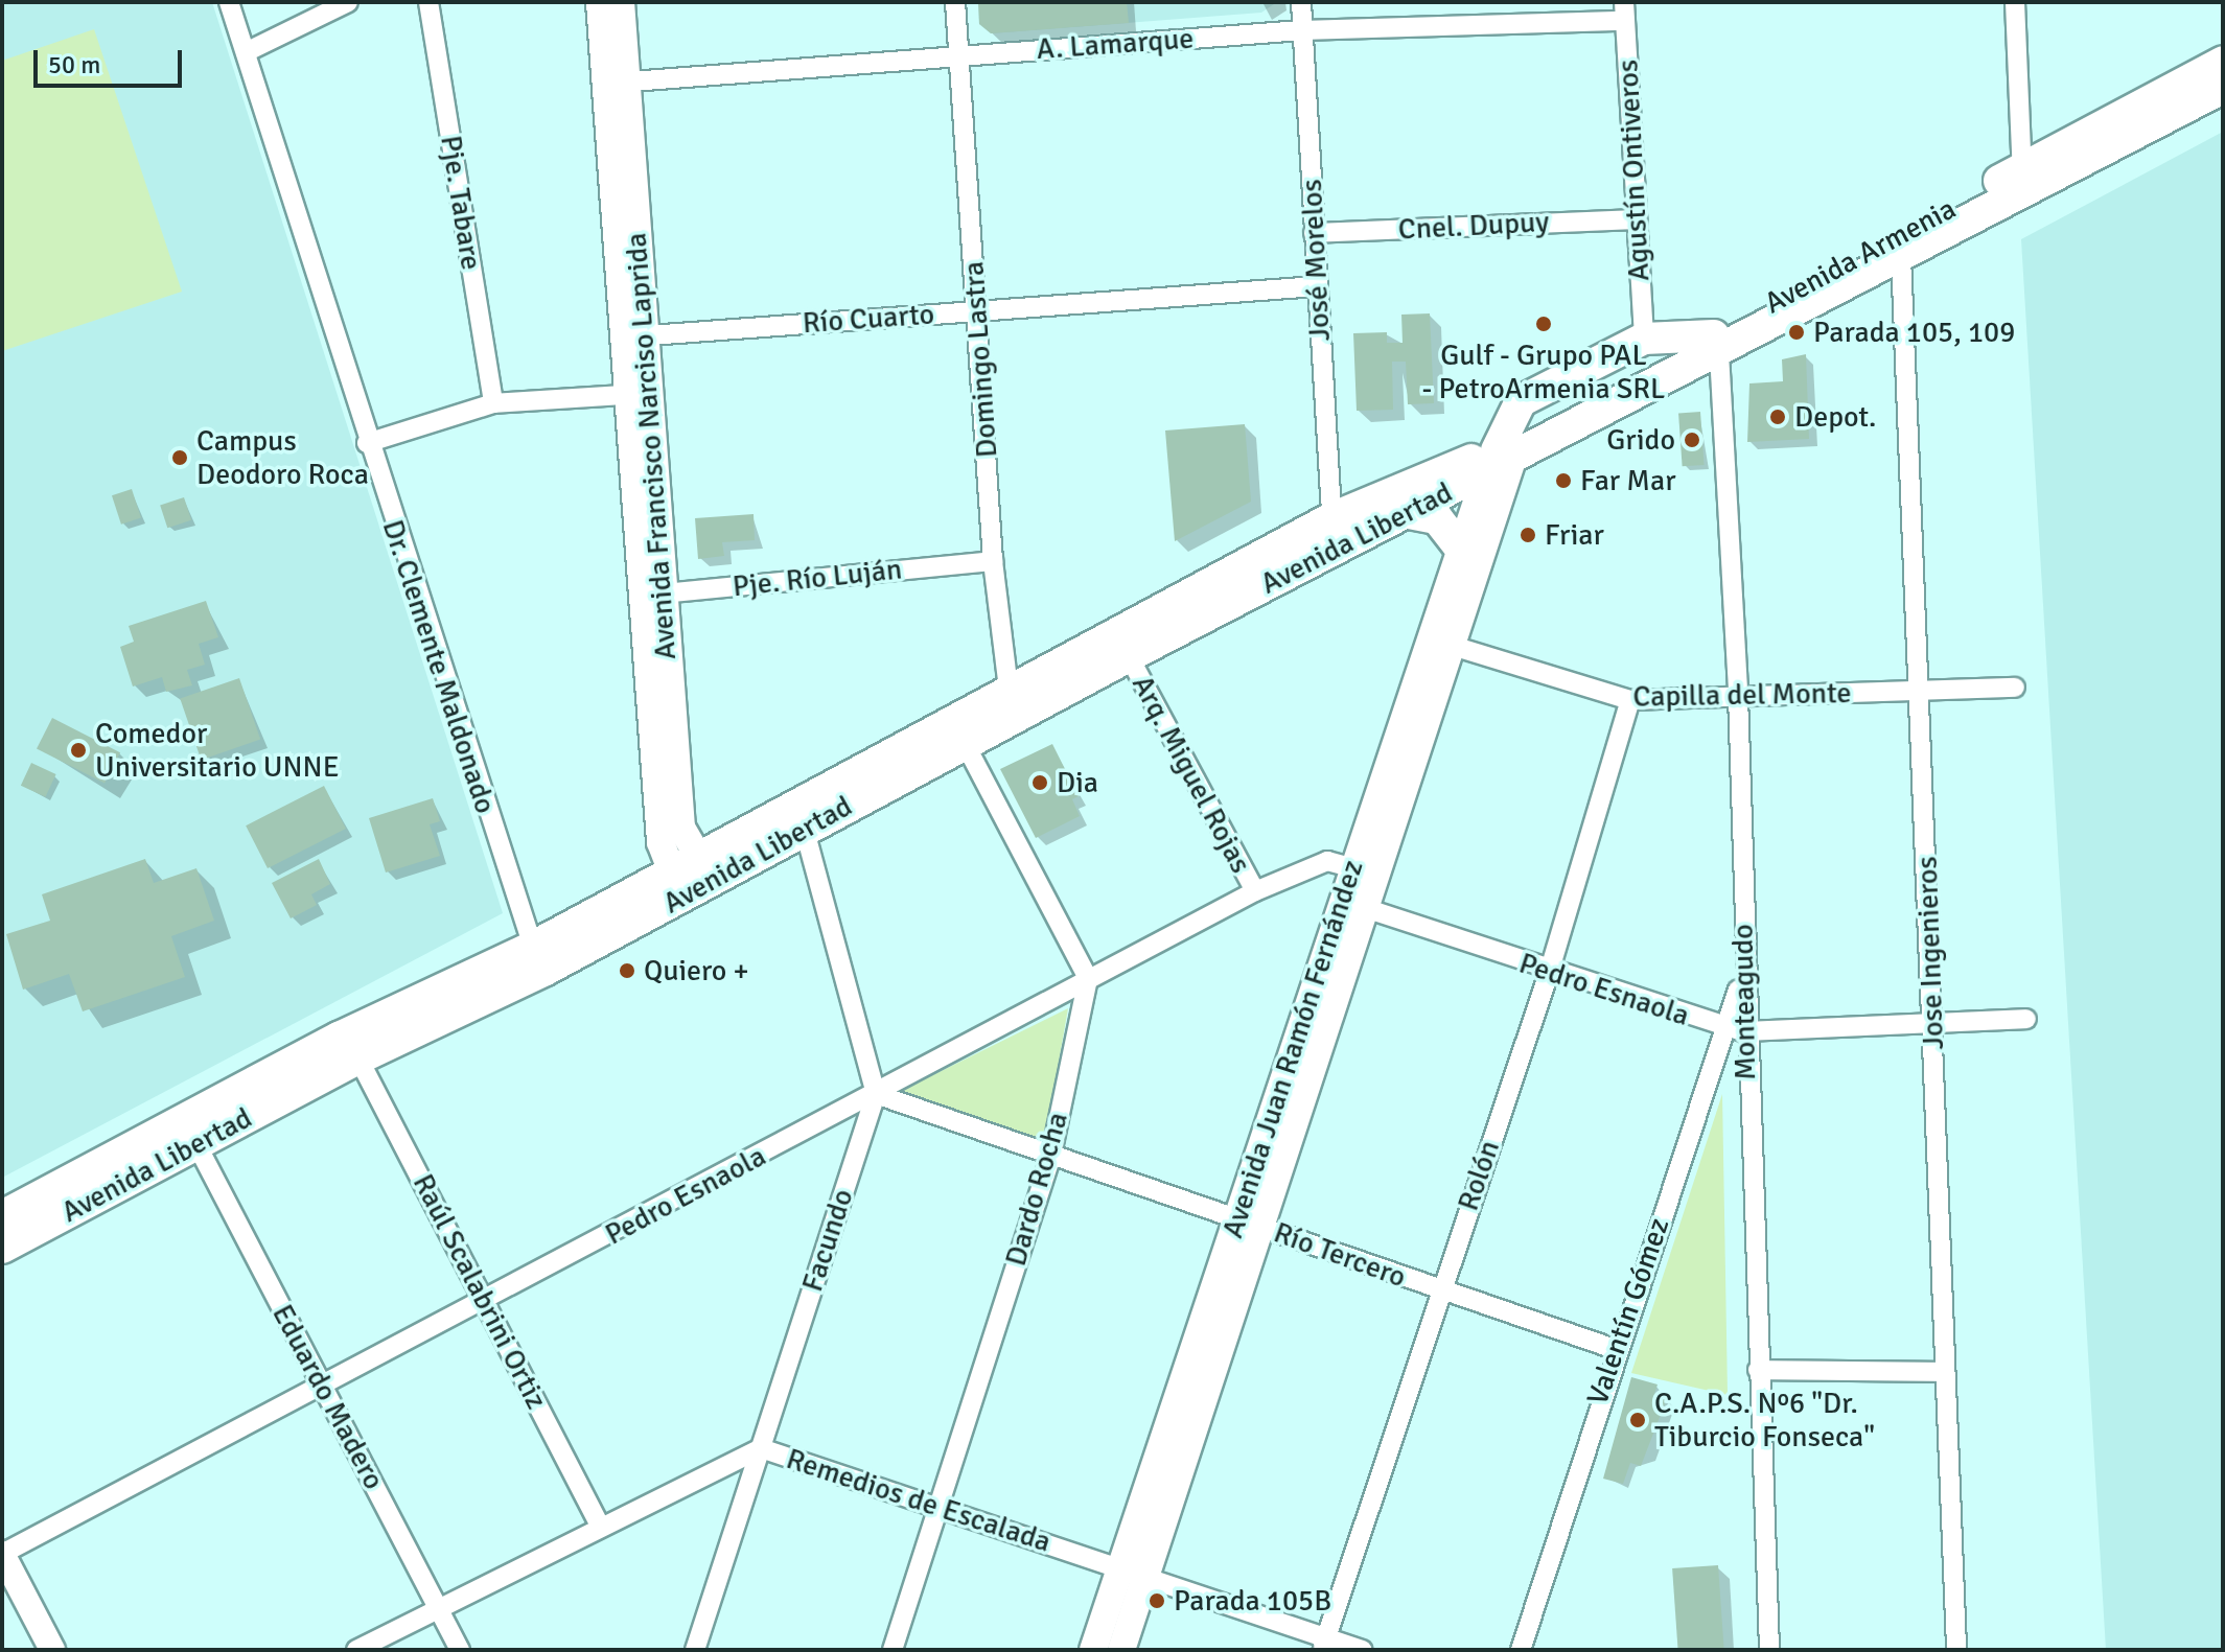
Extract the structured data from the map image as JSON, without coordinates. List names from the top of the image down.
{
  "streets": {
    "main road": [
      "Avenida Armenia",
      "Avenida Francisco Narciso Laprida",
      "Avenida Libertad",
      "Avenida Juan Ramón Fernández"
    ],
    "street": [
      "A. Lamarque",
      "Agustín Ontiveros",
      "Pje. Tabare",
      "Cnel. Dupuy",
      "José Morelos",
      "Río Cuarto",
      "Domingo Lastra",
      "Pje. Río Luján",
      "Dr. Clemente Maldonado",
      "Capilla del Monte",
      "Arq. Miguel Rojas",
      "Jose Ingenieros",
      "Pedro Esnaola",
      "Monteagudo",
      "Rolón",
      "Dardo Rocha",
      "Facundo",
      "Río Tercero",
      "Raúl Scalabrini Ortiz",
      "Valentín Gómez",
      "Eduardo Madero",
      "Remedios de Escalada"
    ]
  },
  "crossings": [
    ["A. Lamarque", "Agustín Ontiveros"],
    ["A. Lamarque", "José Morelos"],
    ["A. Lamarque", "Domingo Lastra"],
    ["A. Lamarque", "Avenida Francisco Narciso Laprida"],
    ["Agustín Ontiveros", "Cnel. Dupuy"],
    ["Cnel. Dupuy", "José Morelos"],
    ["Avenida Armenia", "Avenida Libertad"],
    ["Avenida Armenia", "Jose Ingenieros"],
    ["Avenida Armenia", "Monteagudo"],
    ["Avenida Armenia", "Avenida Juan Ramón Fernández"],
    ["José Morelos", "Río Cuarto"],
    ["José Morelos", "Avenida Libertad"],
    ["Río Cuarto", "Domingo Lastra"],
    ["Río Cuarto", "Avenida Francisco Narciso Laprida"],
    ["Domingo Lastra", "Avenida Libertad"],
    ["Domingo Lastra", "Pje. Río Luján"],
    ["Avenida Francisco Narciso Laprida", "Avenida Libertad"],
    ["Avenida Francisco Narciso Laprida", "Pje. Río Luján"],
    ["Avenida Libertad", "Dr. Clemente Maldonado"],
    ["Avenida Libertad", "Arq. Miguel Rojas"],
    ["Avenida Libertad", "Avenida Juan Ramón Fernández"],
    ["Avenida Libertad", "Raúl Scalabrini Ortiz"],
    ["Avenida Libertad", "Eduardo Madero"],
    ["Capilla del Monte", "Jose Ingenieros"],
    ["Capilla del Monte", "Monteagudo"],
    ["Capilla del Monte", "Avenida Juan Ramón Fernández"],
    ["Capilla del Monte", "Rolón"],
    ["Arq. Miguel Rojas", "Pedro Esnaola"],
    ["Jose Ingenieros", "Pedro Esnaola"],
    ["Pedro Esnaola", "Monteagudo"],
    ["Pedro Esnaola", "Avenida Juan Ramón Fernández"],
    ["Pedro Esnaola", "Rolón"],
    ["Pedro Esnaola", "Dardo Rocha"],
    ["Pedro Esnaola", "Facundo"],
    ["Pedro Esnaola", "Río Tercero"],
    ["Pedro Esnaola", "Raúl Scalabrini Ortiz"],
    ["Pedro Esnaola", "Valentín Gómez"],
    ["Pedro Esnaola", "Eduardo Madero"],
    ["Monteagudo", "Valentín Gómez"],
    ["Avenida Juan Ramón Fernández", "Río Tercero"],
    ["Avenida Juan Ramón Fernández", "Remedios de Escalada"],
    ["Rolón", "Río Tercero"],
    ["Rolón", "Remedios de Escalada"],
    ["Dardo Rocha", "Río Tercero"],
    ["Dardo Rocha", "Remedios de Escalada"],
    ["Facundo", "Río Tercero"],
    ["Facundo", "Remedios de Escalada"],
    ["Río Tercero", "Valentín Gómez"],
    ["Raúl Scalabrini Ortiz", "Remedios de Escalada"],
    ["Eduardo Madero", "Remedios de Escalada"]
  ],
  "places": [
    "Gulf - Grupo PAL - PetroArmenia SRL",
    "Parada 105, 109",
    "Depot.",
    "Grido",
    "Campus Deodoro Roca",
    "Far Mar",
    "Friar",
    "Comedor Universitario UNNE",
    "Dia",
    "Quiero +",
    "C.A.P.S. Nº6 \"Dr. Tiburcio Fonseca\"",
    "Parada 105B"
  ],
  "scale_bar": "50 m"
}
